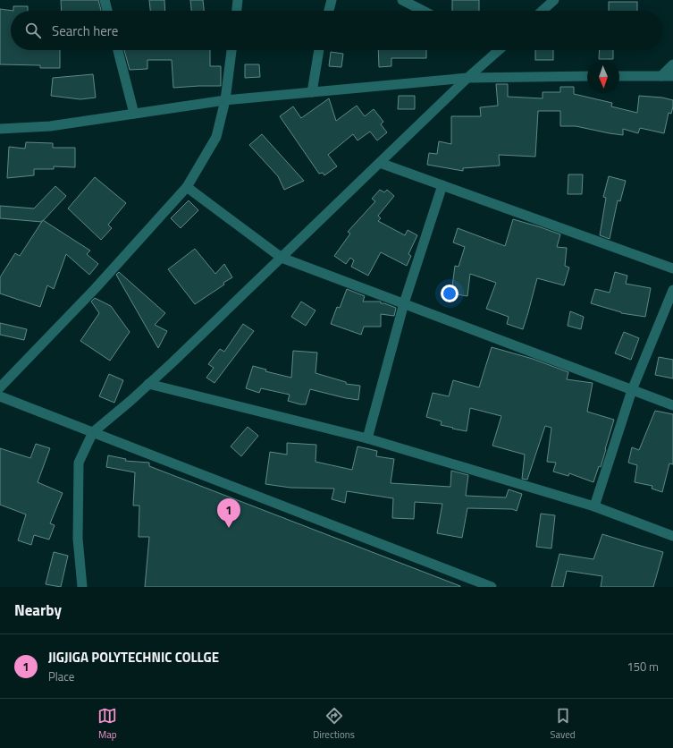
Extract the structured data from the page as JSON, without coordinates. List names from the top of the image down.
{
  "north": "bottom",
  "page": {
    "search": "Search here",
    "pins": "1",
    "heading": "Nearby",
    "list": [
      {
        "mark": "1",
        "name": "JIGJIGA POLYTECHNIC COLLGE",
        "note": "Place",
        "value": "150 m"
      }
    ],
    "nav": ["Map", "Directions", "Saved"]
  }
}
